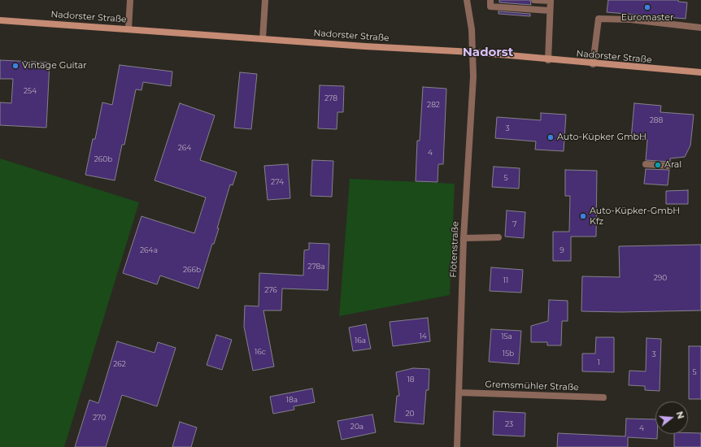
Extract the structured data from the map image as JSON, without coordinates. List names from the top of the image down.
{
  "streets": {
    "street": ["Nadorster Straße", "Flötenstraße", "Gremsmühler Straße"]
  },
  "crossings": [
    ["Nadorster Straße", "Flötenstraße"],
    ["Flötenstraße", "Gremsmühler Straße"]
  ],
  "districts": ["Nadorst"],
  "places": [
    "Euromaster",
    "Vintage Guitar",
    "Auto-Küpker GmbH",
    "Aral",
    "Auto-Küpker-GmbH Kfz"
  ],
  "house_numbers": [
    "254",
    "278",
    "282",
    "288",
    "3",
    "264",
    "4",
    "260b",
    "5",
    "274",
    "7",
    "264a",
    "9",
    "278a",
    "266b",
    "290",
    "11",
    "276",
    "14",
    "15a",
    "16a",
    "16c",
    "15b",
    "3",
    "1",
    "262",
    "5",
    "18",
    "18a",
    "20",
    "270",
    "23",
    "20a",
    "4"
  ],
  "north": "right"
}
